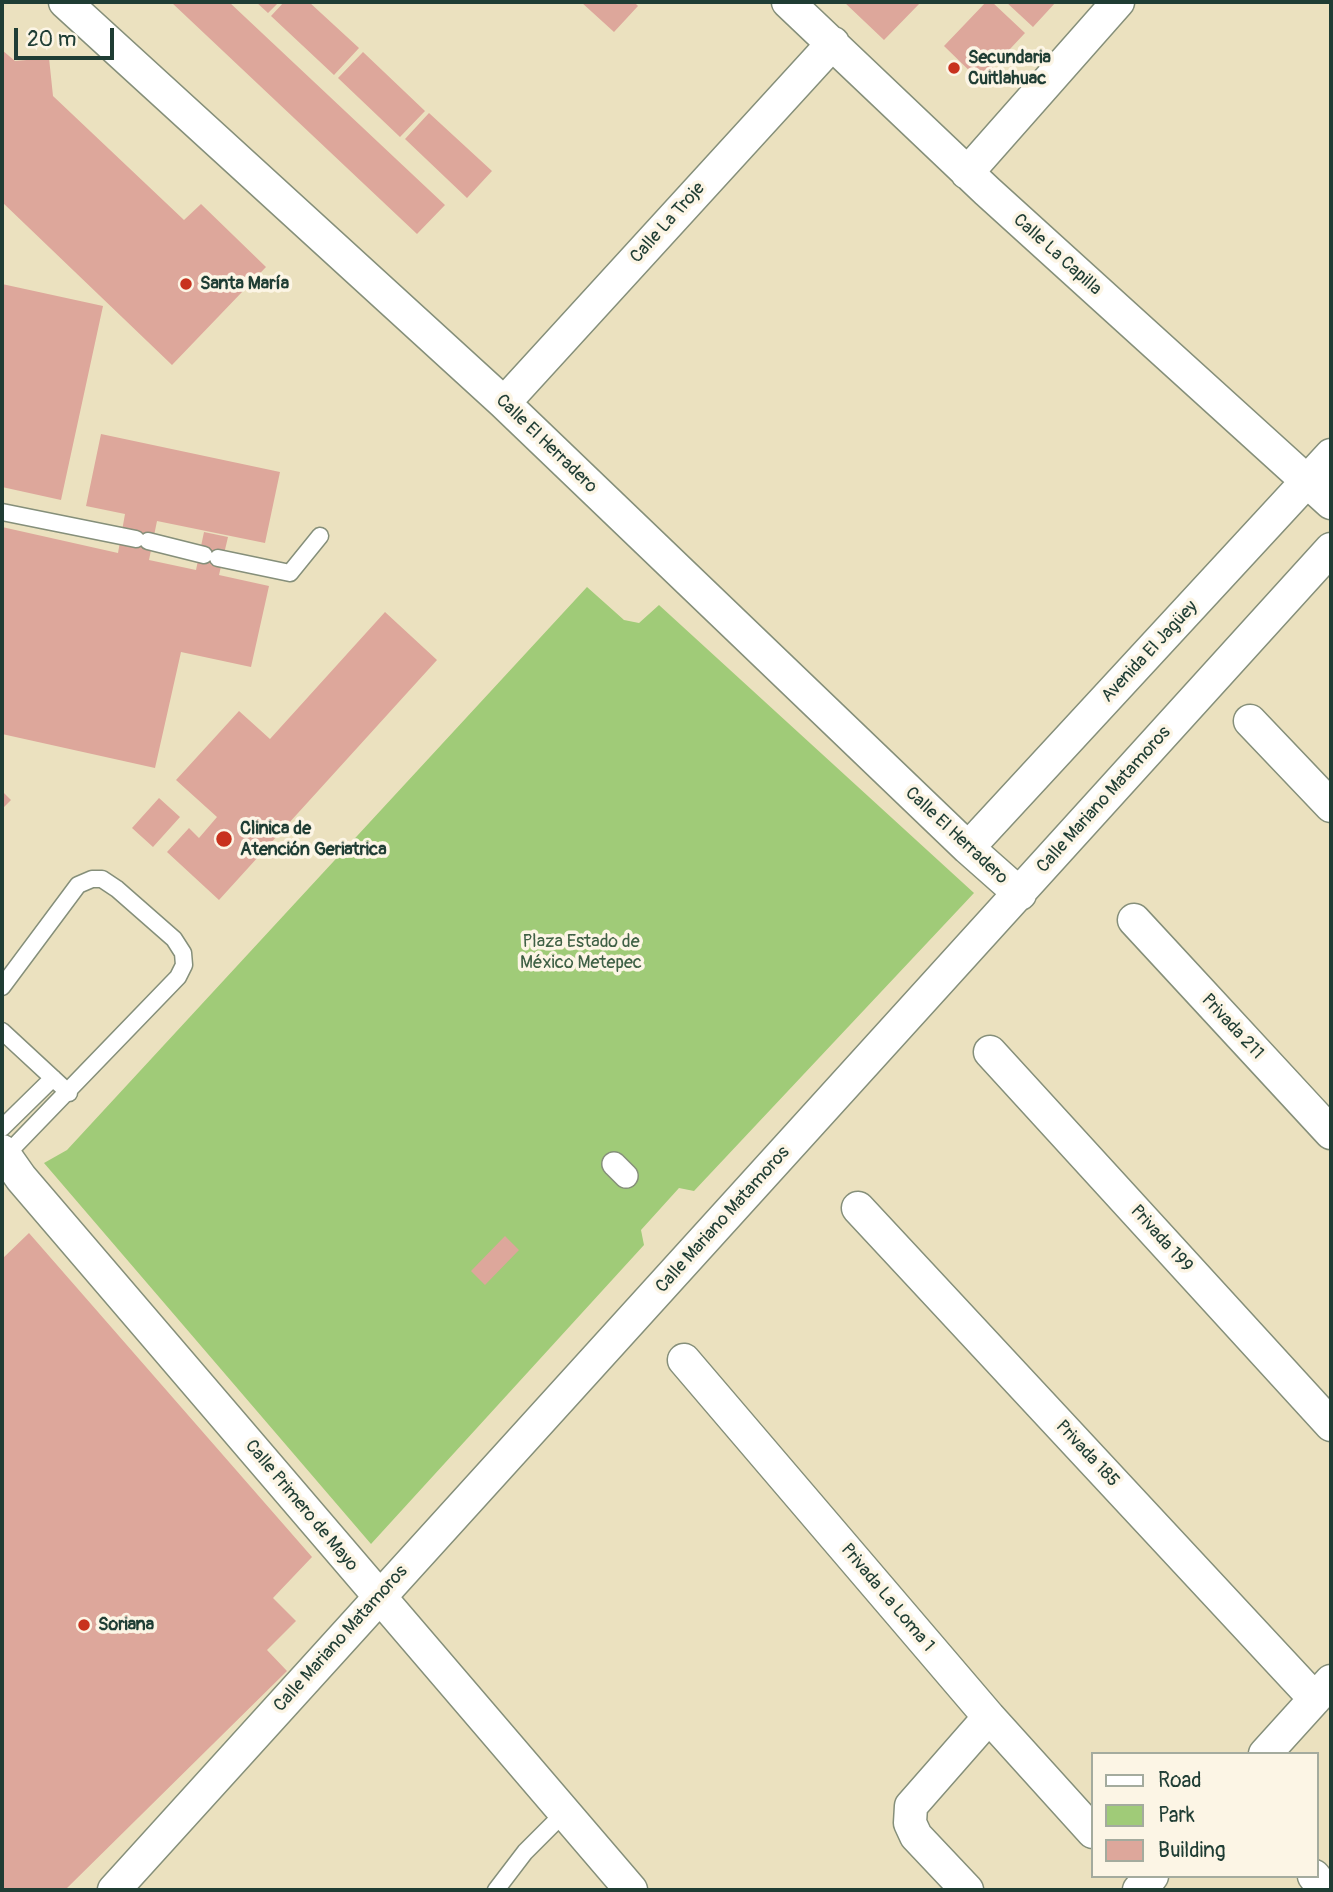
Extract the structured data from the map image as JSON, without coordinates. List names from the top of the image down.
{
  "streets": {
    "street": [
      "Calle La Troje",
      "Calle La Capilla",
      "Calle El Herradero",
      "Avenida El Jagüey",
      "Calle Mariano Matamoros",
      "Privada 211",
      "Privada 199",
      "Privada 185",
      "Calle Primero de Mayo",
      "Privada La Loma 1"
    ]
  },
  "crossings": [
    ["Calle La Troje", "Calle La Capilla"],
    ["Calle La Troje", "Calle El Herradero"],
    ["Calle La Capilla", "Avenida El Jagüey"],
    ["Calle El Herradero", "Avenida El Jagüey"],
    ["Calle El Herradero", "Calle Mariano Matamoros"],
    ["Calle Mariano Matamoros", "Calle Primero de Mayo"]
  ],
  "parks": ["Plaza Estado de México Metepec"],
  "places": [
    "Secundaria Cuitlahuac",
    "Santa María",
    "Clinica de Atención Geriatrica",
    "Soriana"
  ],
  "legend": ["Road", "Park", "Building"],
  "scale_bar": "20 m"
}
